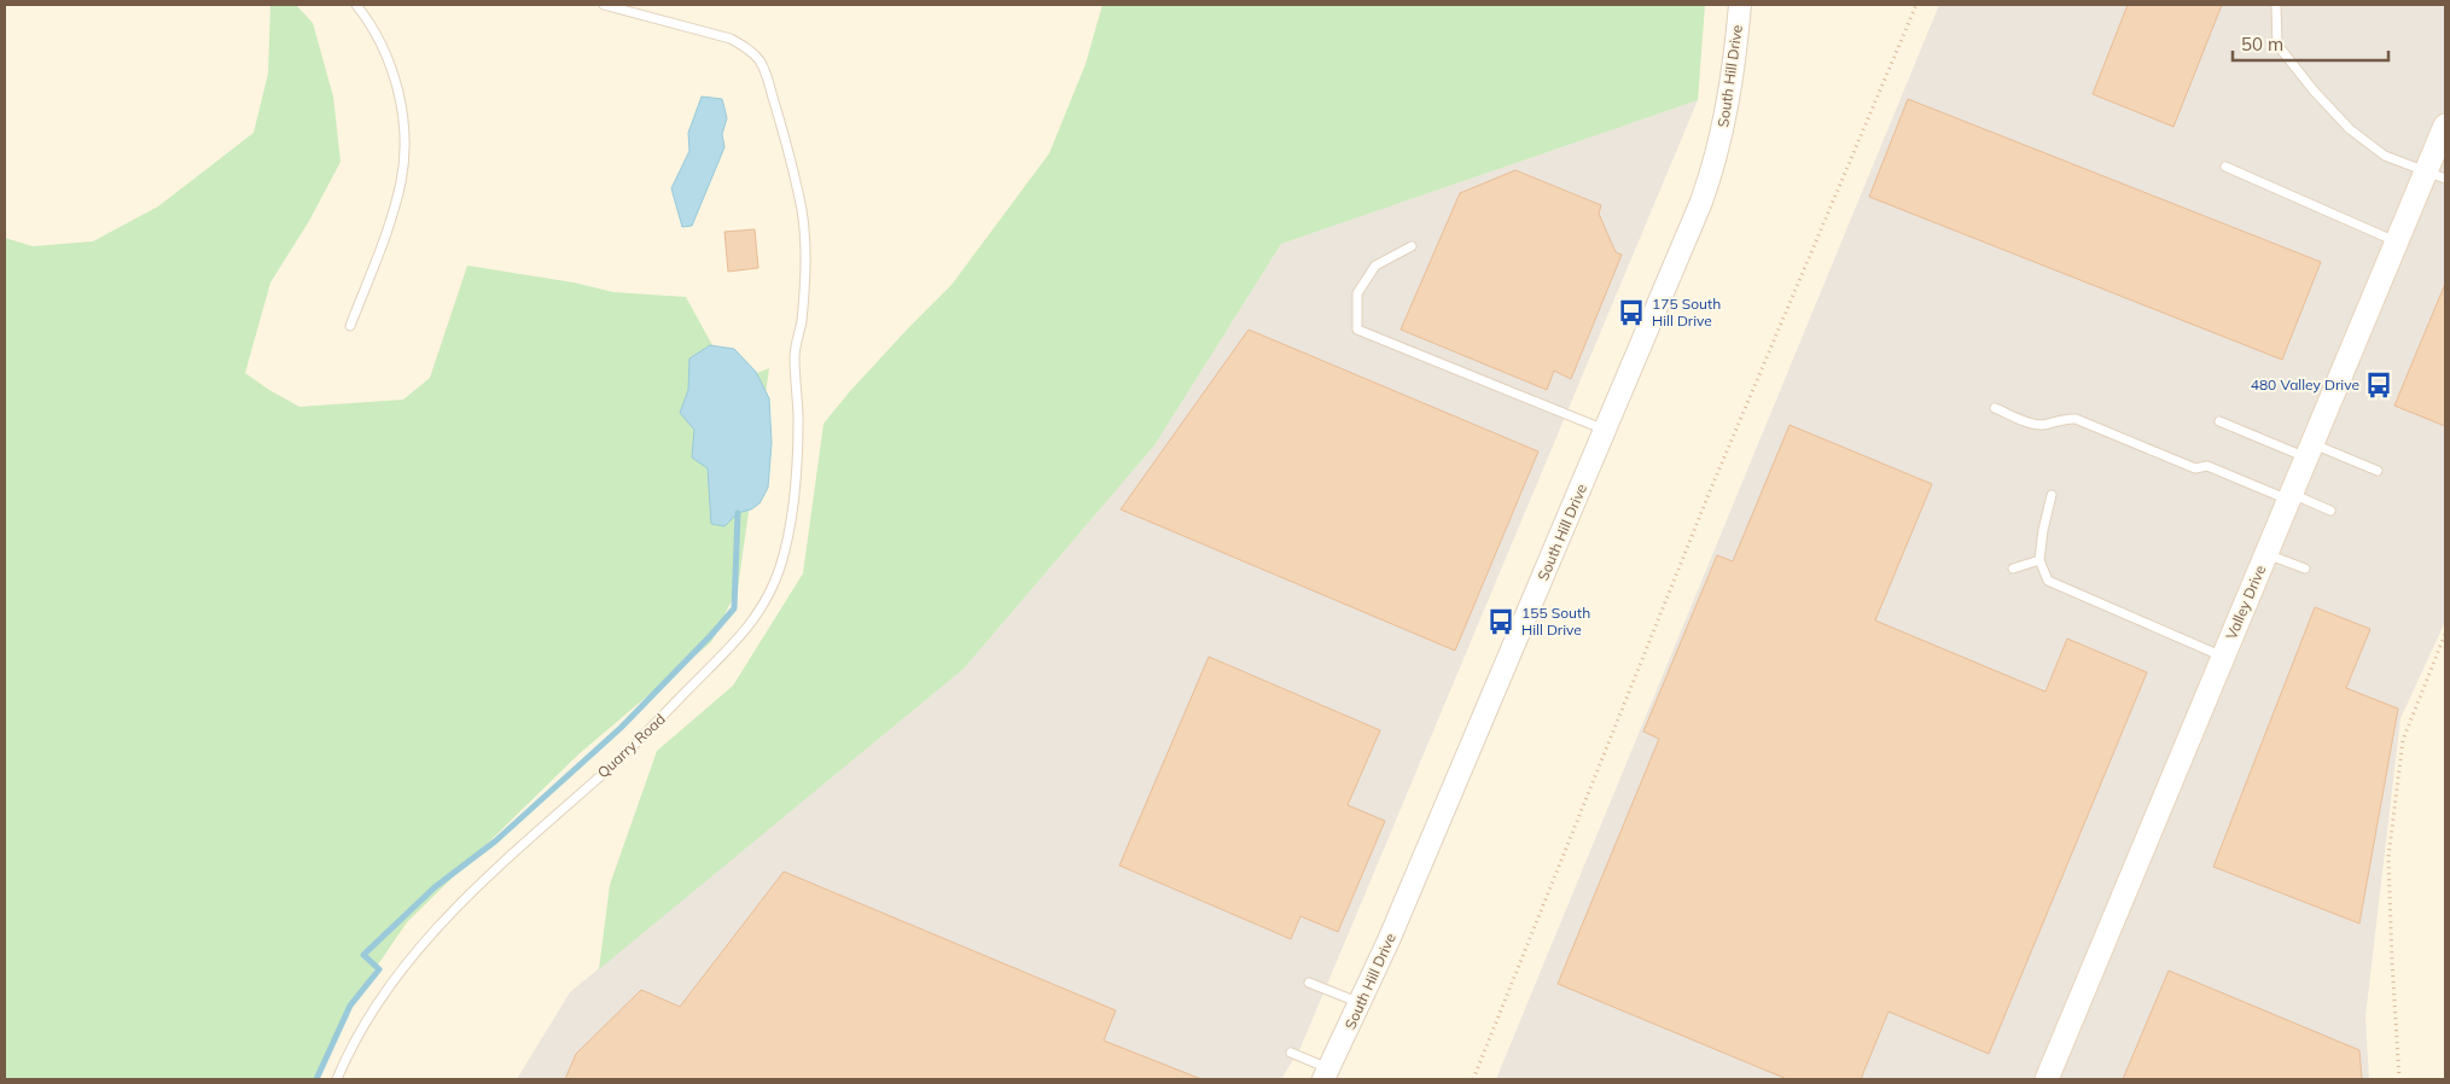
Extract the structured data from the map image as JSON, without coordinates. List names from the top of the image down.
{
  "streets": {
    "main road": ["Valley Drive"],
    "street": ["South Hill Drive"],
    "lane": ["Quarry Road"]
  },
  "places": {
    "bus stop": ["175 South Hill Drive", "480 Valley Drive", "155 South Hill Drive"]
  },
  "scale_bar": "50 m"
}
